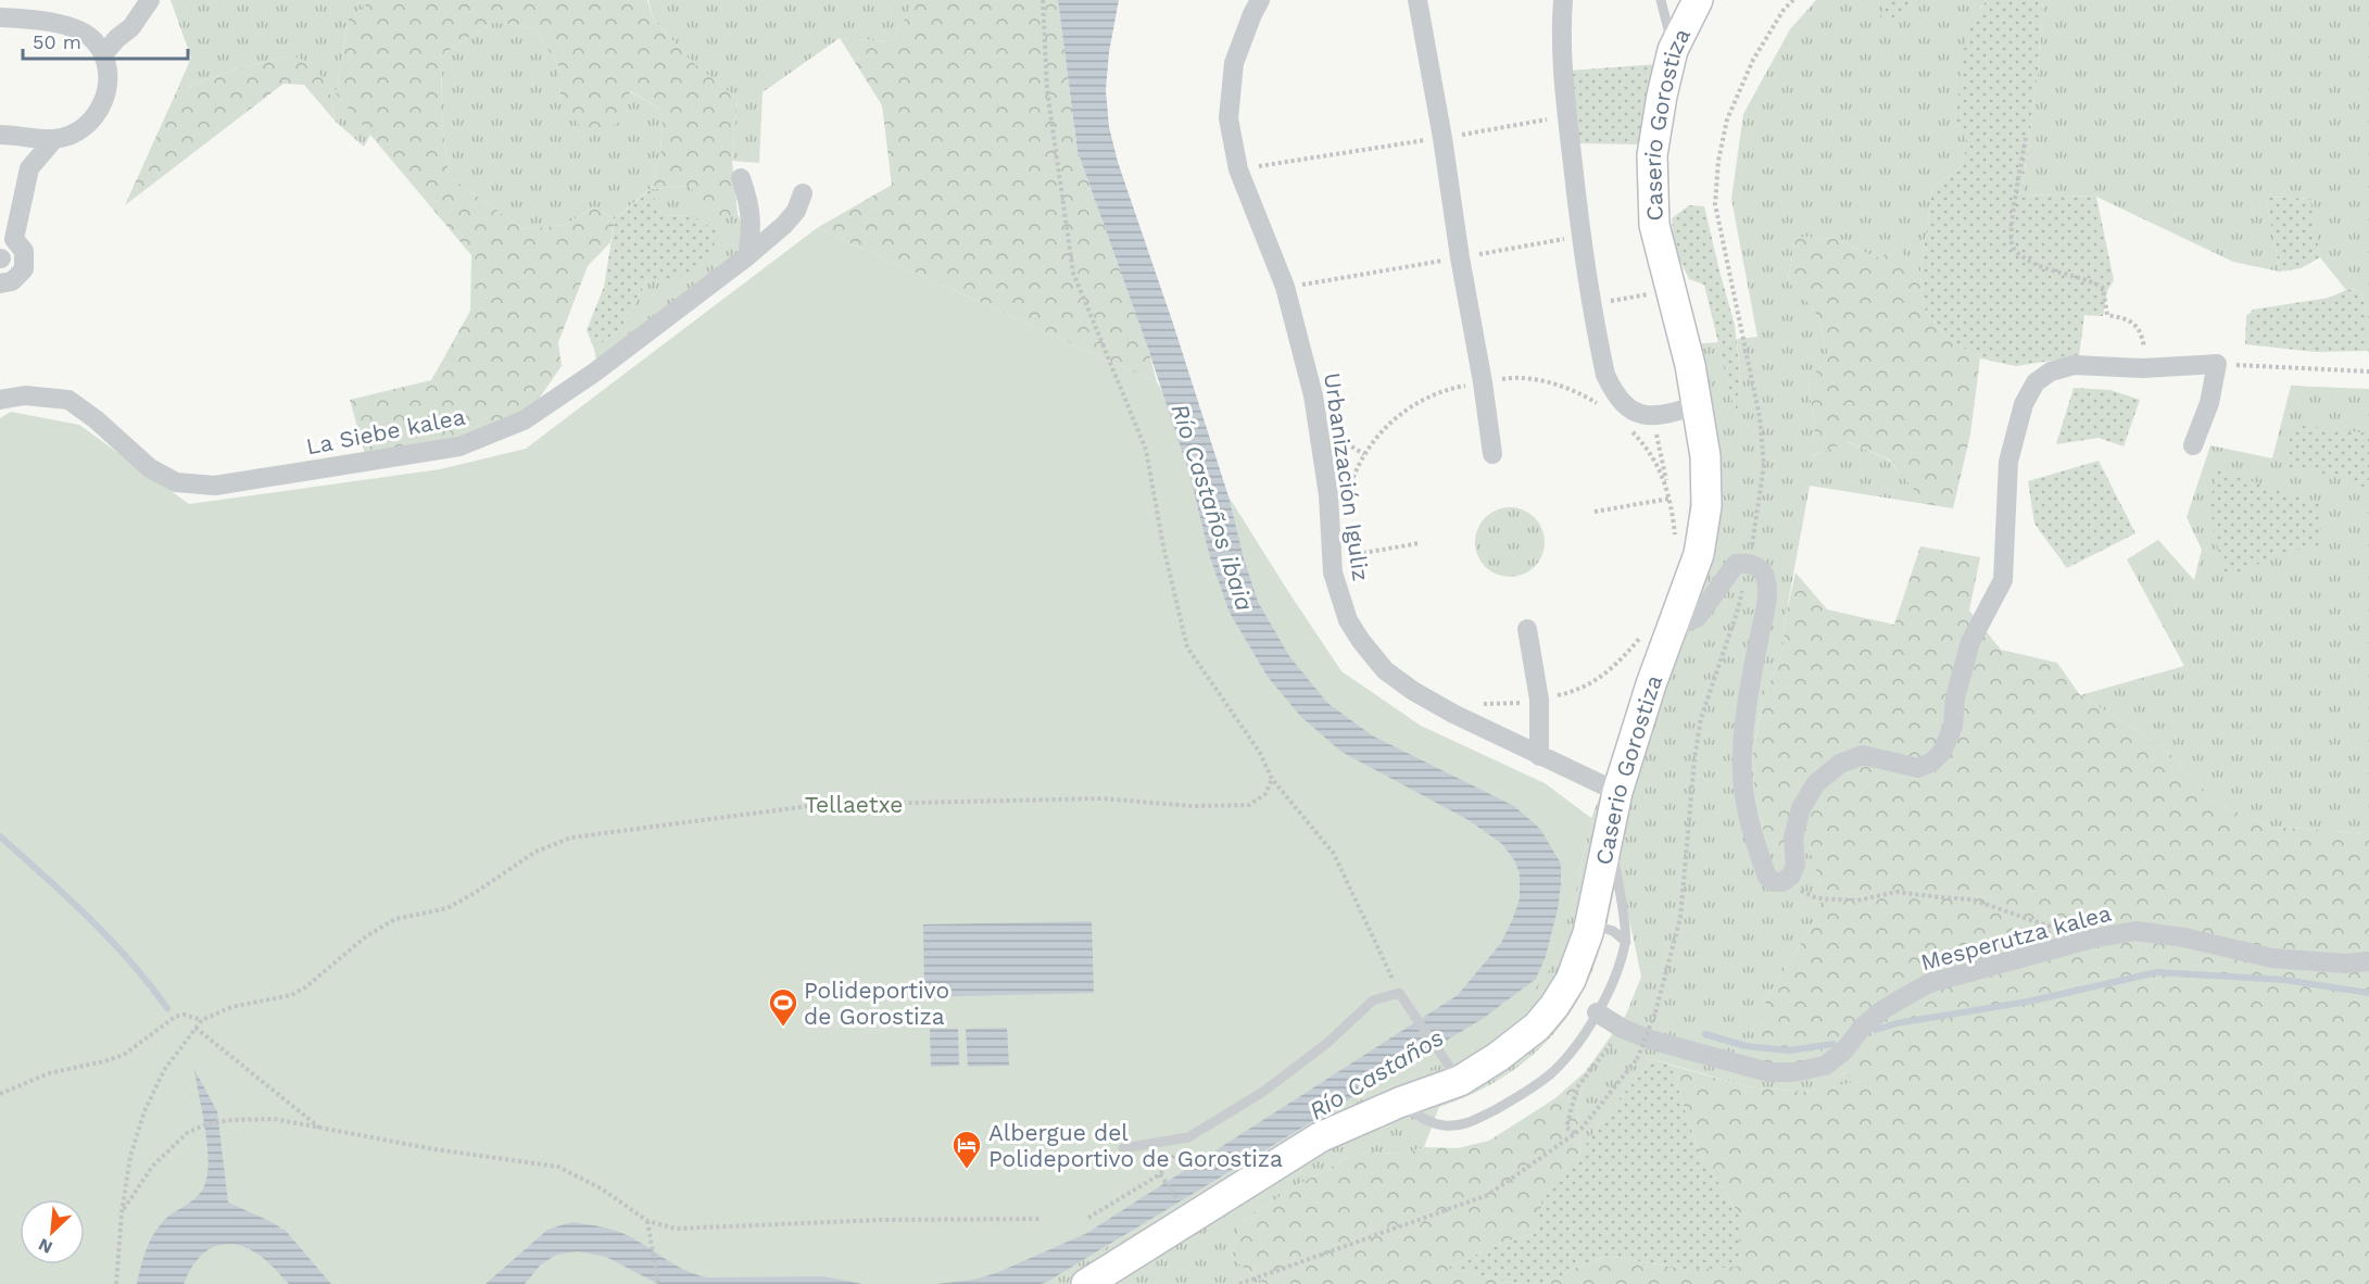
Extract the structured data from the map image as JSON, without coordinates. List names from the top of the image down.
{
  "streets": {
    "street": [
      "Caserio Gorostiza",
      "La Siebe kalea",
      "Urbanización Iguliz",
      "Mesperutza kalea"
    ]
  },
  "crossings": [
    ["Caserio Gorostiza", "Urbanización Iguliz"]
  ],
  "water": ["Río Castaños ibaia", "Río Castaños"],
  "parks": ["Tellaetxe"],
  "places": {
    "sports": ["Polideportivo de Gorostiza"],
    "hotel": ["Albergue del Polideportivo de Gorostiza"]
  },
  "scale_bar": "50 m",
  "north": "bottom left"
}
